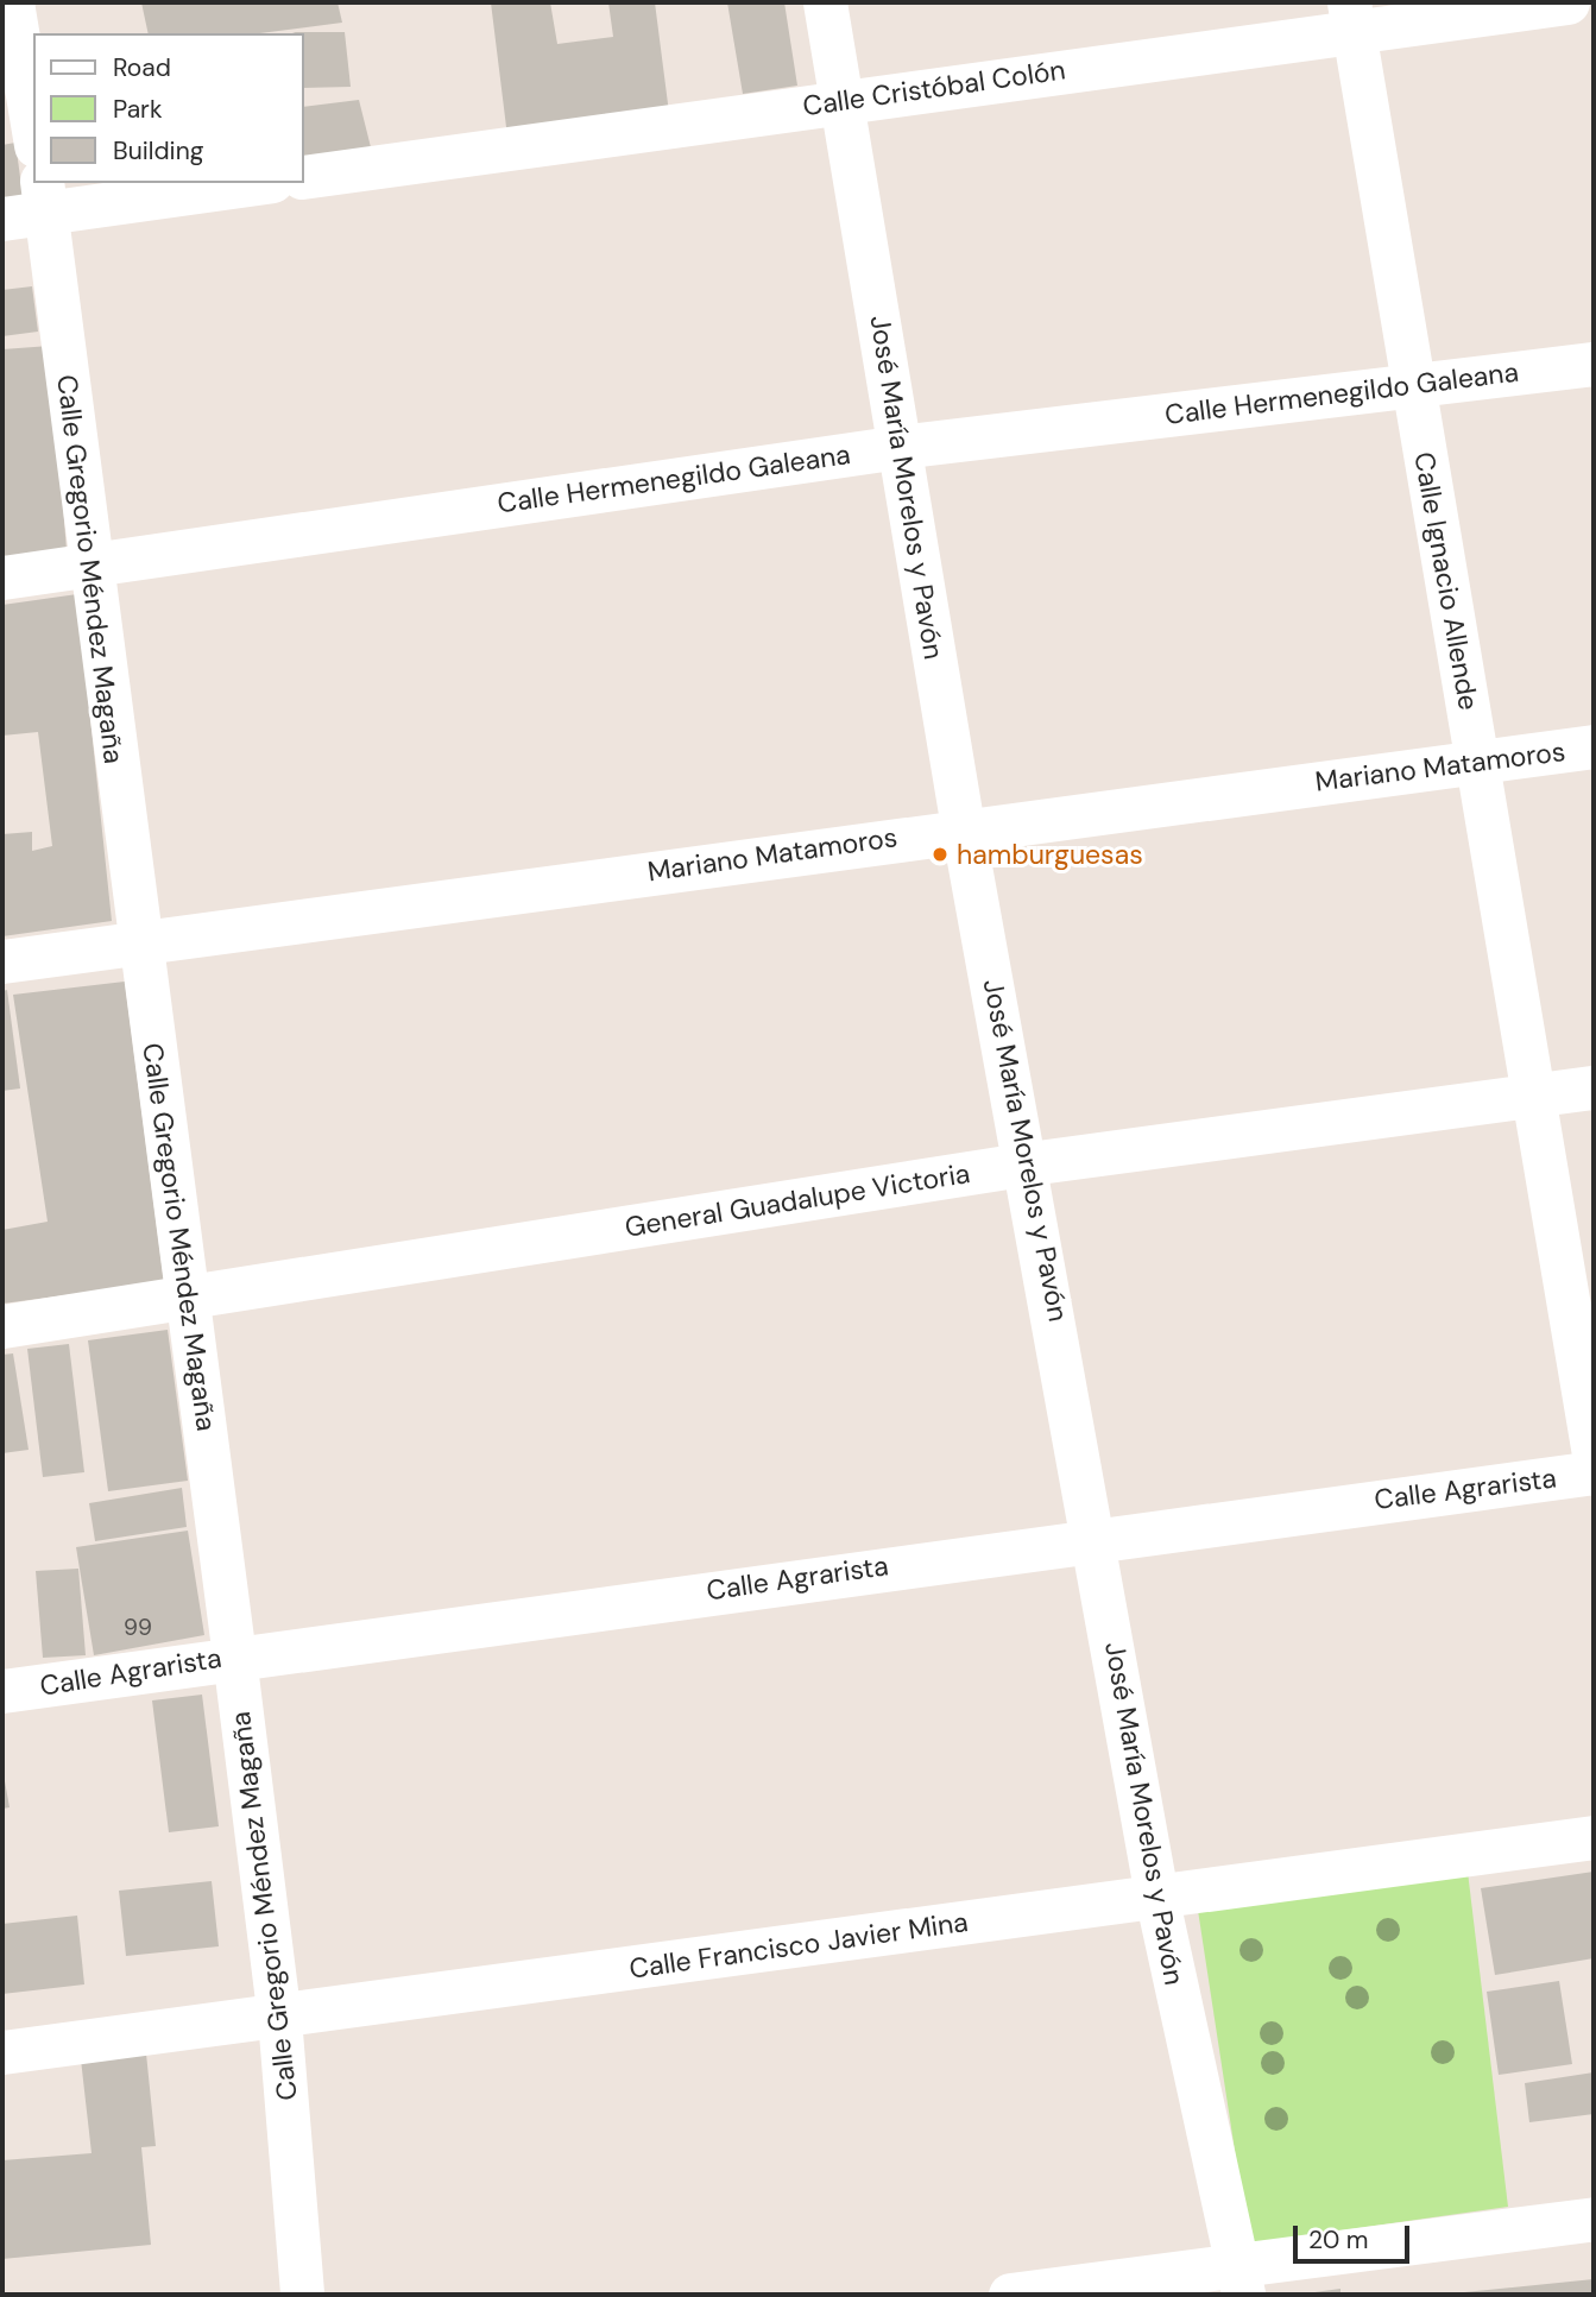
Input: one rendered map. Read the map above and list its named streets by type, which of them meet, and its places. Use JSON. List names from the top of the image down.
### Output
{
  "streets": {
    "street": [
      "Calle Cristóbal Colón",
      "Calle Hermenegildo Galeana",
      "José María Morelos y Pavón",
      "Calle Gregorio Méndez Magaña",
      "Calle Ignacio Allende",
      "Mariano Matamoros",
      "General Guadalupe Victoria",
      "Calle Agrarista",
      "Calle Francisco Javier Mina"
    ]
  },
  "crossings": [
    ["Calle Cristóbal Colón", "José María Morelos y Pavón"],
    ["Calle Cristóbal Colón", "Calle Ignacio Allende"],
    ["Calle Hermenegildo Galeana", "José María Morelos y Pavón"],
    ["Calle Hermenegildo Galeana", "Calle Gregorio Méndez Magaña"],
    ["Calle Hermenegildo Galeana", "Calle Ignacio Allende"],
    ["José María Morelos y Pavón", "Mariano Matamoros"],
    ["José María Morelos y Pavón", "General Guadalupe Victoria"],
    ["José María Morelos y Pavón", "Calle Agrarista"],
    ["José María Morelos y Pavón", "Calle Francisco Javier Mina"],
    ["Calle Gregorio Méndez Magaña", "Mariano Matamoros"],
    ["Calle Gregorio Méndez Magaña", "General Guadalupe Victoria"],
    ["Calle Gregorio Méndez Magaña", "Calle Agrarista"],
    ["Calle Gregorio Méndez Magaña", "Calle Francisco Javier Mina"],
    ["Calle Ignacio Allende", "Mariano Matamoros"],
    ["Calle Ignacio Allende", "General Guadalupe Victoria"]
  ],
  "places": ["hamburguesas"],
  "house_numbers": ["99"],
  "legend": ["Road", "Park", "Building"],
  "scale_bar": "20 m"
}
